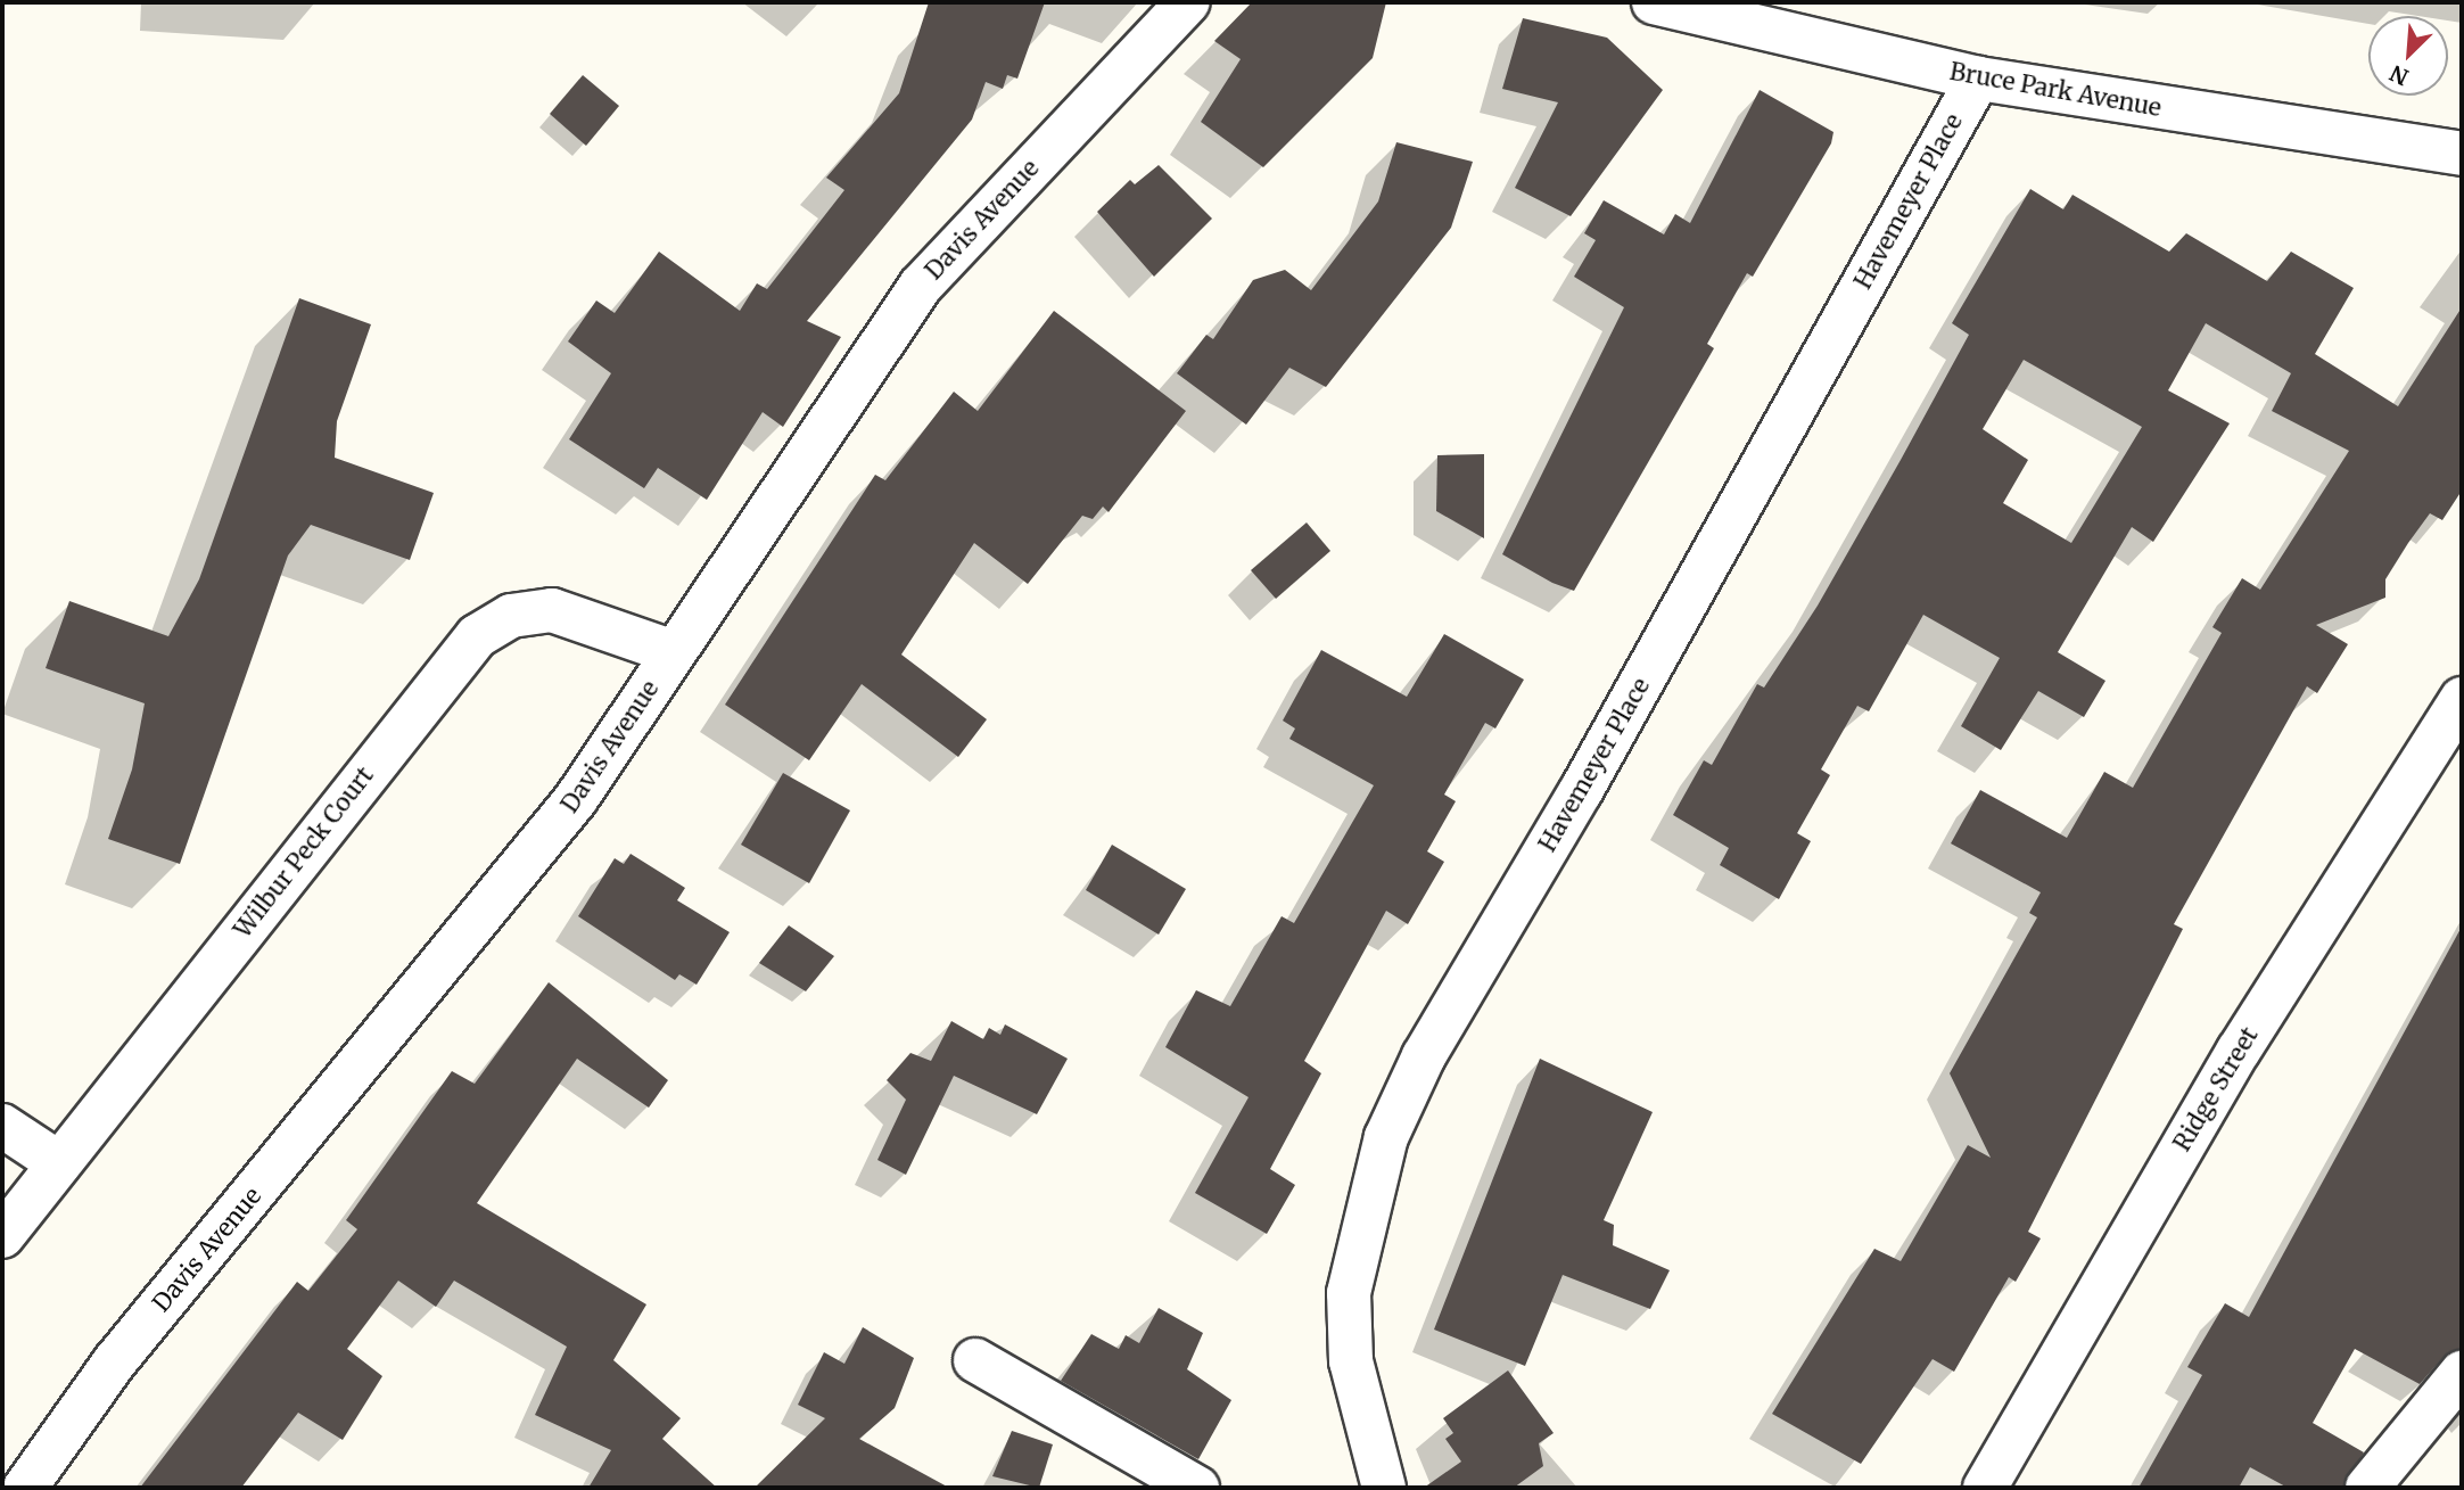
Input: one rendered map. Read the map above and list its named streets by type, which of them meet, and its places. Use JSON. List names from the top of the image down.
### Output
{
  "streets": {
    "street": [
      "Bruce Park Avenue",
      "Havemeyer Place",
      "Davis Avenue",
      "Wilbur Peck Court",
      "Ridge Street"
    ]
  },
  "crossings": [
    ["Bruce Park Avenue", "Havemeyer Place"],
    ["Davis Avenue", "Wilbur Peck Court"]
  ],
  "north": "bottom left"
}
